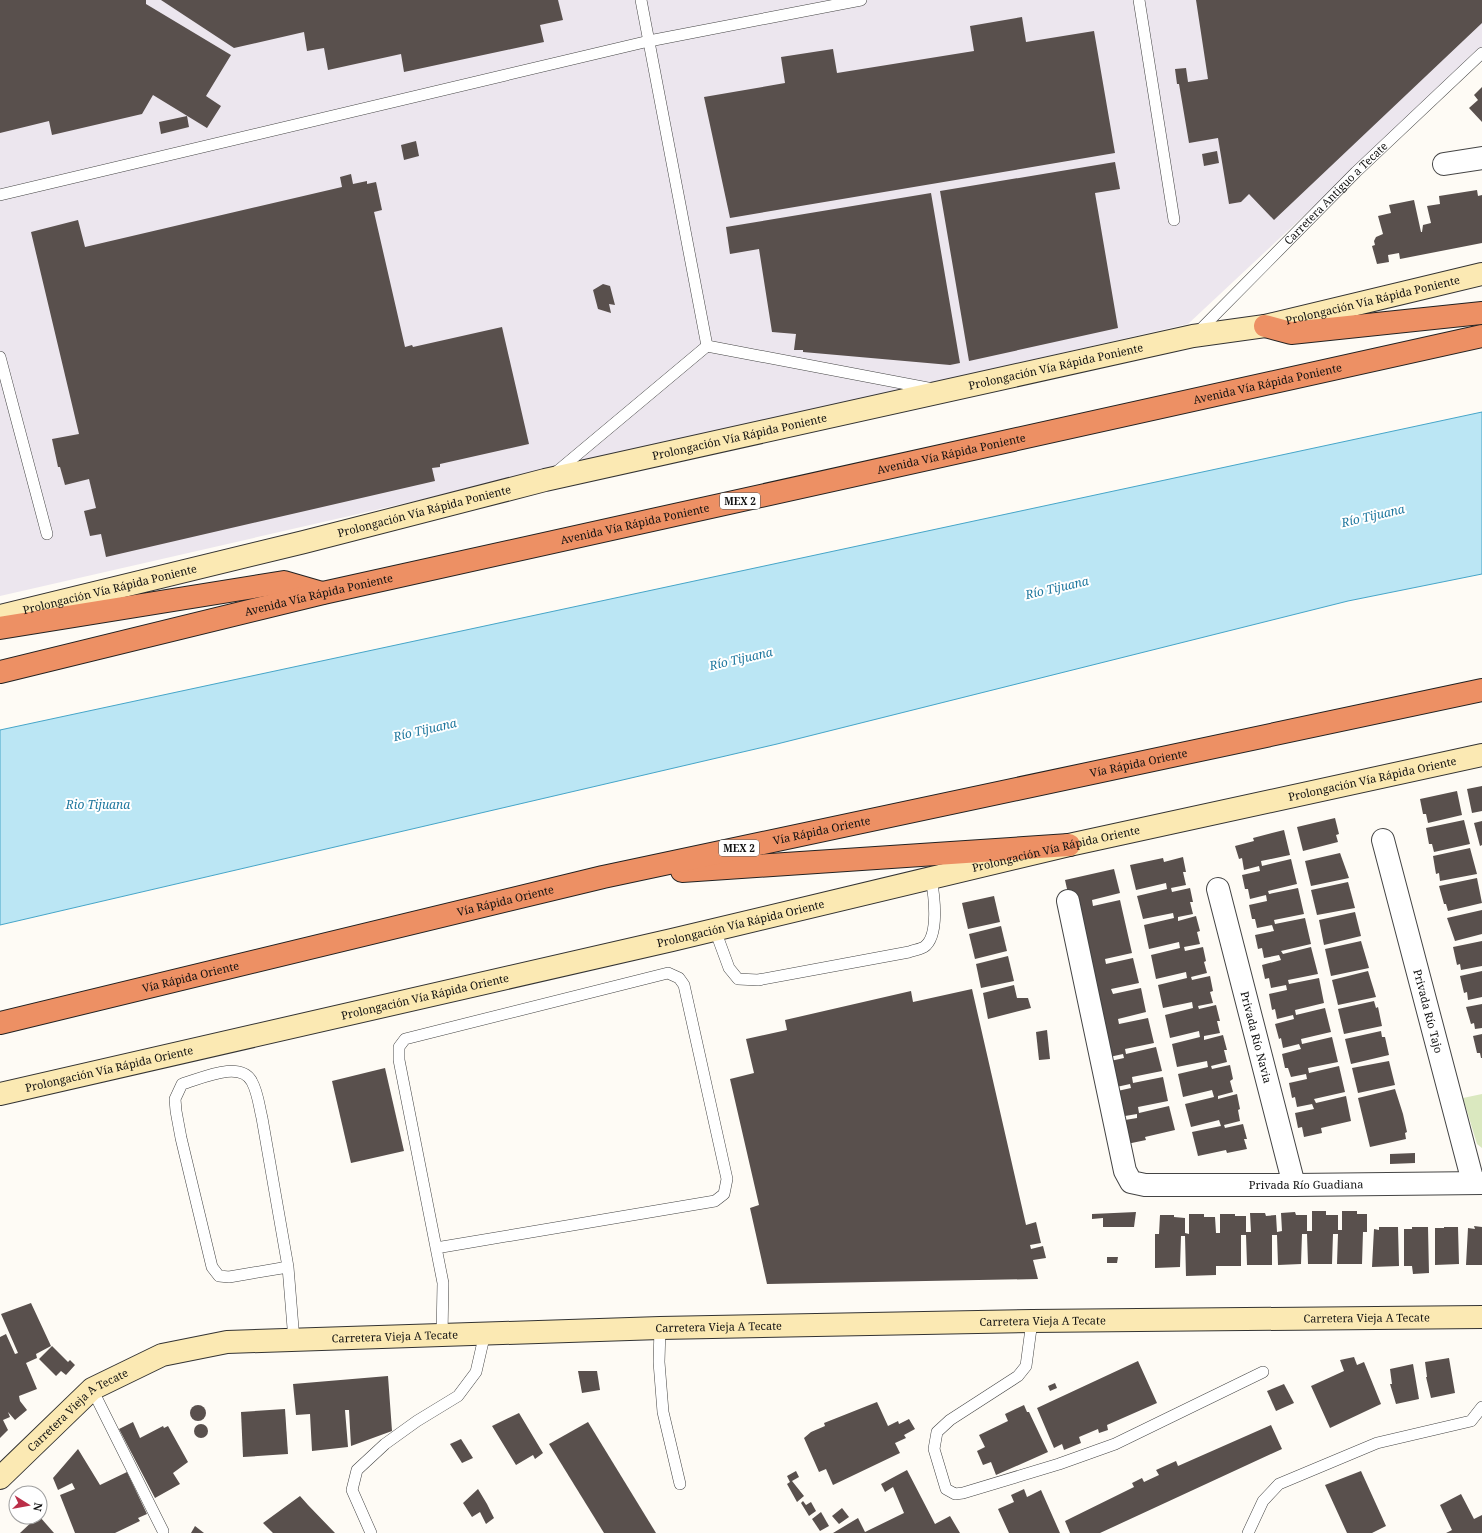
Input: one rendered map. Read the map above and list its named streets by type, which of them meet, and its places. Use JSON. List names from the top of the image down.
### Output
{
  "streets": {
    "highway": ["Avenida Vía Rápida Poniente", "MEX 2", "Vía Rápida Oriente"],
    "main road": ["Prolongación Vía Rápida Poniente", "Prolongación Vía Rápida Oriente", "Carretera Vieja A Tecate"],
    "street": ["Privada Río Tajo", "Privada Río Navia", "Privada Río Guadiana"],
    "lane": ["Carretera Antiguo a Tecate"]
  },
  "crossings": [
    ["Carretera Antiguo a Tecate", "Prolongación Vía Rápida Poniente"],
    ["Privada Río Tajo", "Privada Río Guadiana"],
    ["Privada Río Navia", "Privada Río Guadiana"]
  ],
  "water": ["Río Tijuana", "Rio Tijuana"],
  "north": "right"
}
